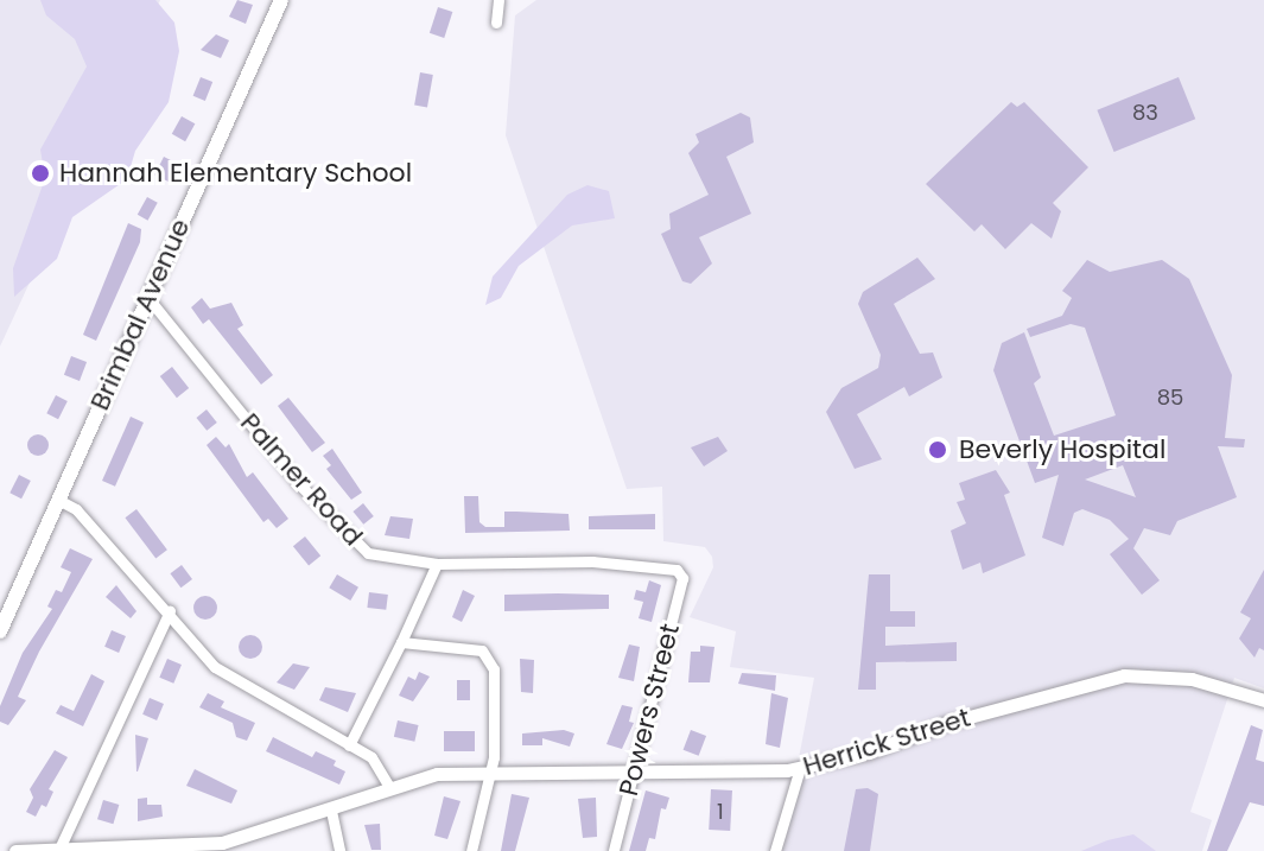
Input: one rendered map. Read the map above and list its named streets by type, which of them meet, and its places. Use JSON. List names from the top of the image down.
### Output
{
  "streets": {
    "main road": ["Brimbal Avenue"],
    "street": ["Palmer Road", "Powers Street", "Herrick Street"]
  },
  "crossings": [
    ["Brimbal Avenue", "Palmer Road"],
    ["Palmer Road", "Powers Street"],
    ["Powers Street", "Herrick Street"]
  ],
  "places": ["Hannah Elementary School", "Beverly Hospital"],
  "house_numbers": ["83", "85", "1"]
}
